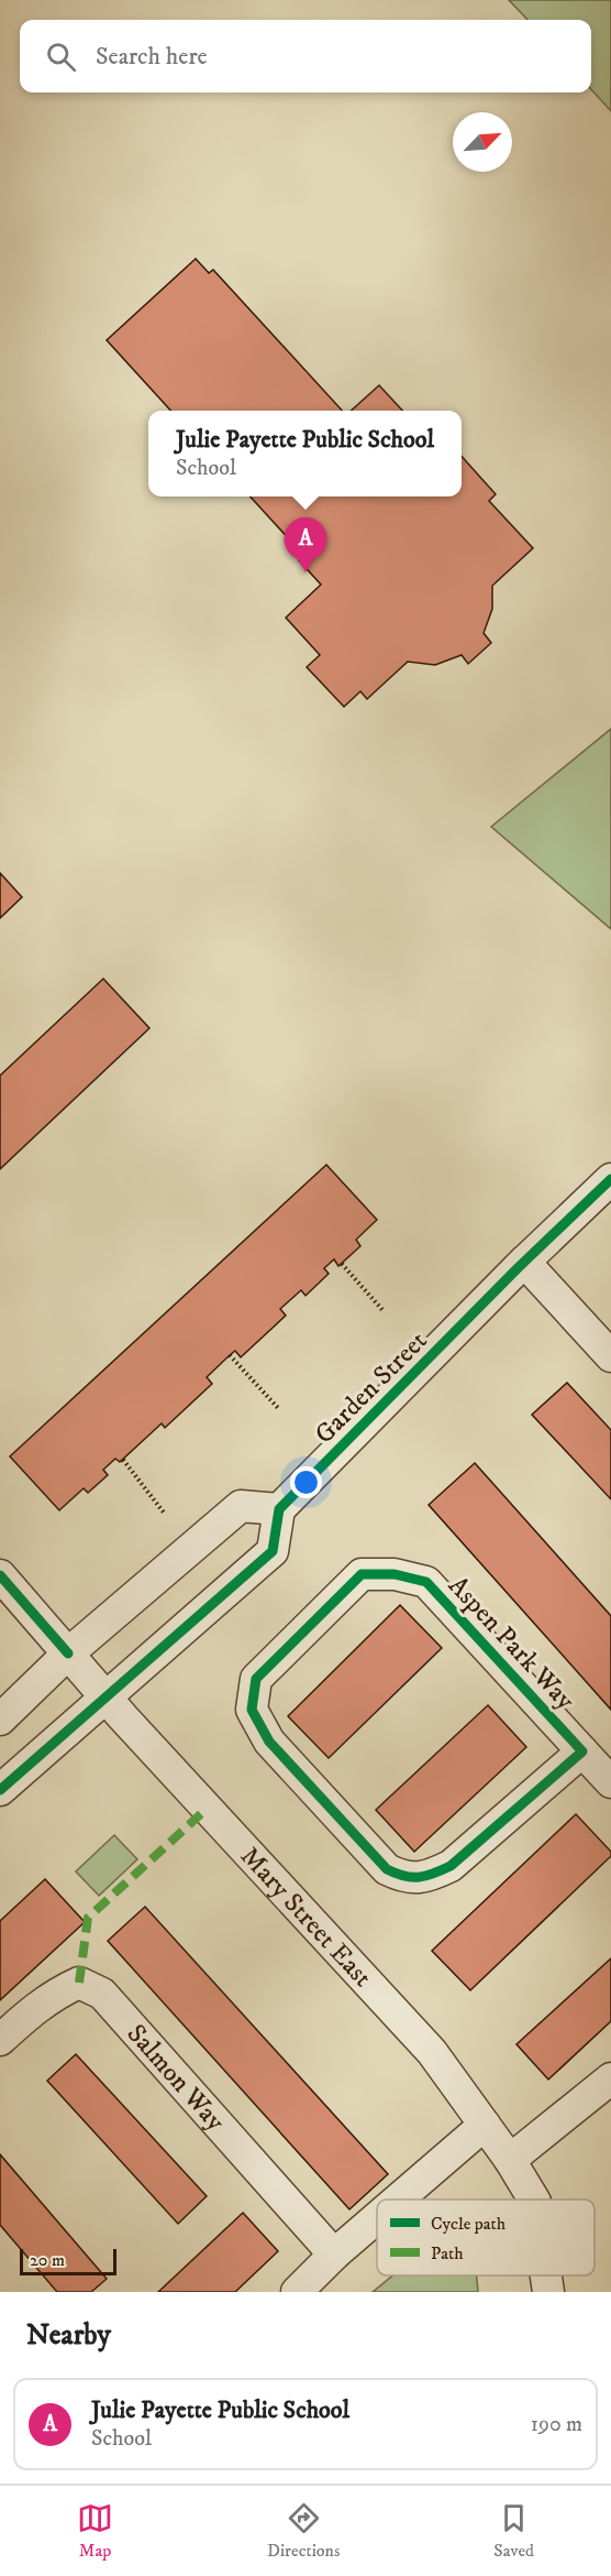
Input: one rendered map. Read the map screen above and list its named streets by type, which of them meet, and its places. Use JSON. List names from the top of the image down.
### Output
{
  "streets": {
    "street": [
      "Garden Street",
      "Aspen Park Way",
      "Mary Street East",
      "Salmon Way"
    ]
  },
  "legend": ["Cycle path", "Path"],
  "scale_bar": "20 m",
  "north": "top right",
  "page": {
    "search": "Search here",
    "popup": ["Julie Payette Public School", "School"],
    "pins": "A",
    "scale": "20 m",
    "heading": "Nearby",
    "list": [
      {
        "mark": "A",
        "name": "Julie Payette Public School",
        "note": "School",
        "value": "190 m"
      }
    ],
    "nav": ["Map", "Directions", "Saved"]
  }
}
